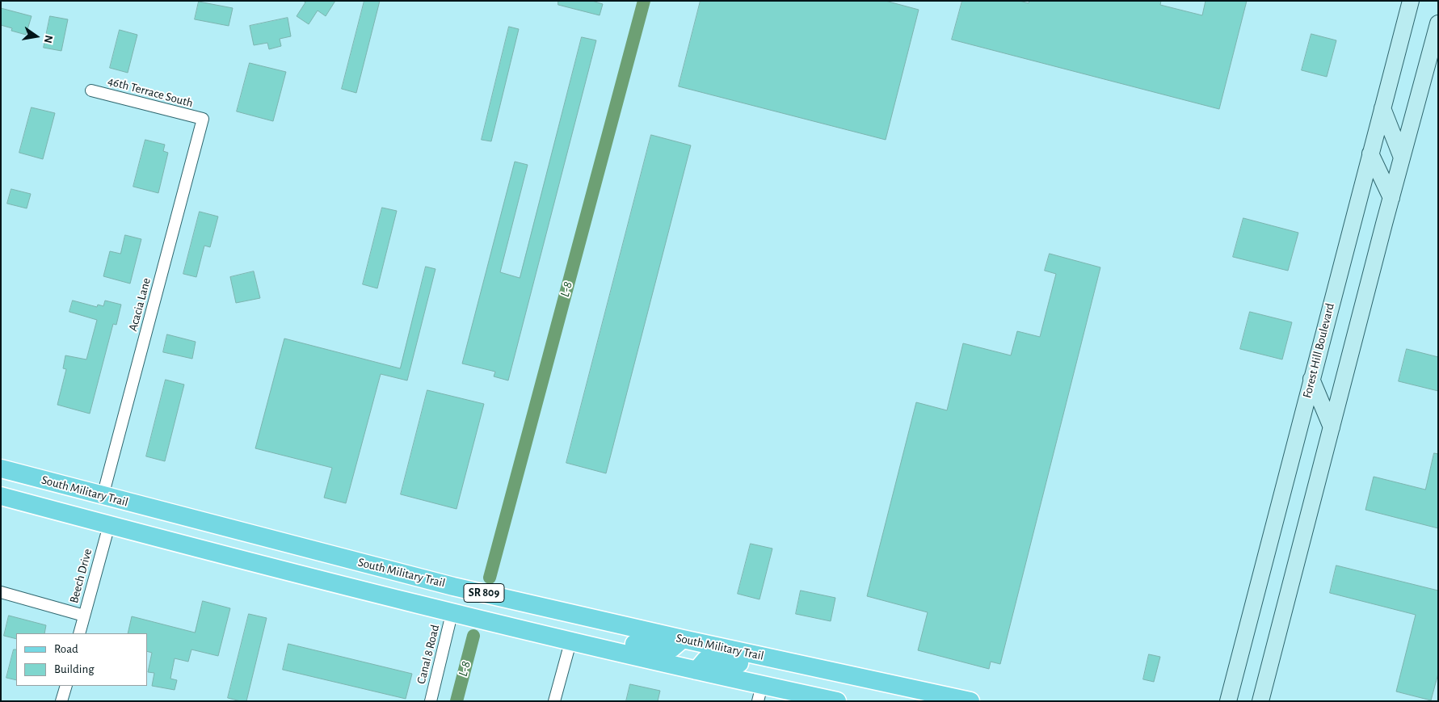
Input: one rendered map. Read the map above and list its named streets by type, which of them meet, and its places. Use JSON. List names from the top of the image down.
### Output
{
  "streets": {
    "main road": ["Forest Hill Boulevard", "South Military Trail", "SR 809"],
    "street": [
      "46th Terrace South",
      "Acacia Lane",
      "Beech Drive",
      "Canal 8 Road"
    ]
  },
  "crossings": [
    ["46th Terrace South", "Acacia Lane"],
    ["Acacia Lane", "South Military Trail"],
    ["Beech Drive", "SR 809"],
    ["SR 809", "Canal 8 Road"]
  ],
  "water": ["L-8"],
  "legend": ["Road", "Building"],
  "north": "right"
}
